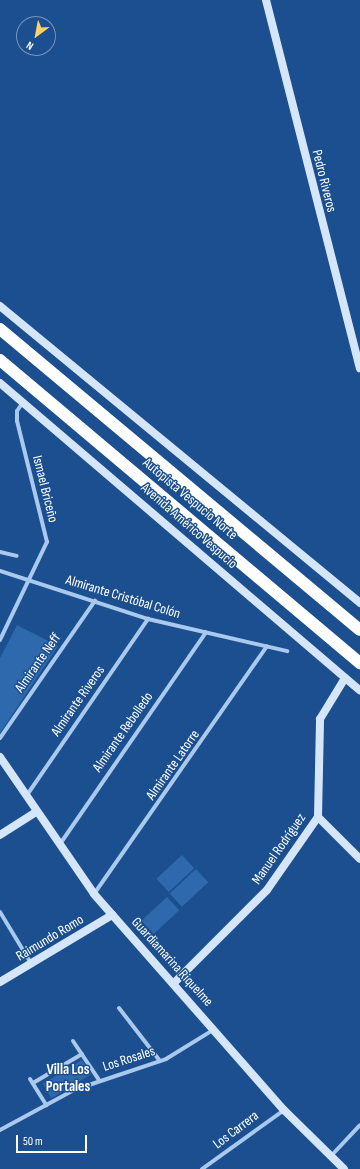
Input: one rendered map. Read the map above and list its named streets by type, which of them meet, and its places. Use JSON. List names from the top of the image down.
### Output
{
  "streets": {
    "highway": ["Autopista Vespucio Norte"],
    "street": [
      "Pedro Riveros",
      "Ismael Briceño",
      "Avenida Américo Vespucio",
      "Almirante Cristóbal Colón",
      "Almirante Neff",
      "Almirante Riveros",
      "Almirante Rebolledo",
      "Almirante Latorre",
      "Manuel Rodríguez",
      "Raimundo Romo",
      "Guardiamarina Riquelme",
      "Los Rosales",
      "Los Carrera"
    ]
  },
  "crossings": [
    ["Ismael Briceño", "Avenida Américo Vespucio"],
    ["Ismael Briceño", "Almirante Cristóbal Colón"],
    ["Avenida Américo Vespucio", "Manuel Rodríguez"],
    ["Almirante Cristóbal Colón", "Almirante Neff"],
    ["Almirante Cristóbal Colón", "Almirante Riveros"],
    ["Almirante Cristóbal Colón", "Almirante Rebolledo"],
    ["Almirante Cristóbal Colón", "Almirante Latorre"],
    ["Almirante Riveros", "Guardiamarina Riquelme"],
    ["Almirante Rebolledo", "Guardiamarina Riquelme"],
    ["Almirante Latorre", "Guardiamarina Riquelme"],
    ["Manuel Rodríguez", "Guardiamarina Riquelme"],
    ["Raimundo Romo", "Guardiamarina Riquelme"],
    ["Guardiamarina Riquelme", "Los Rosales"],
    ["Guardiamarina Riquelme", "Los Carrera"]
  ],
  "districts": ["Villa Los Portales"],
  "scale_bar": "50 m",
  "north": "bottom left"
}
